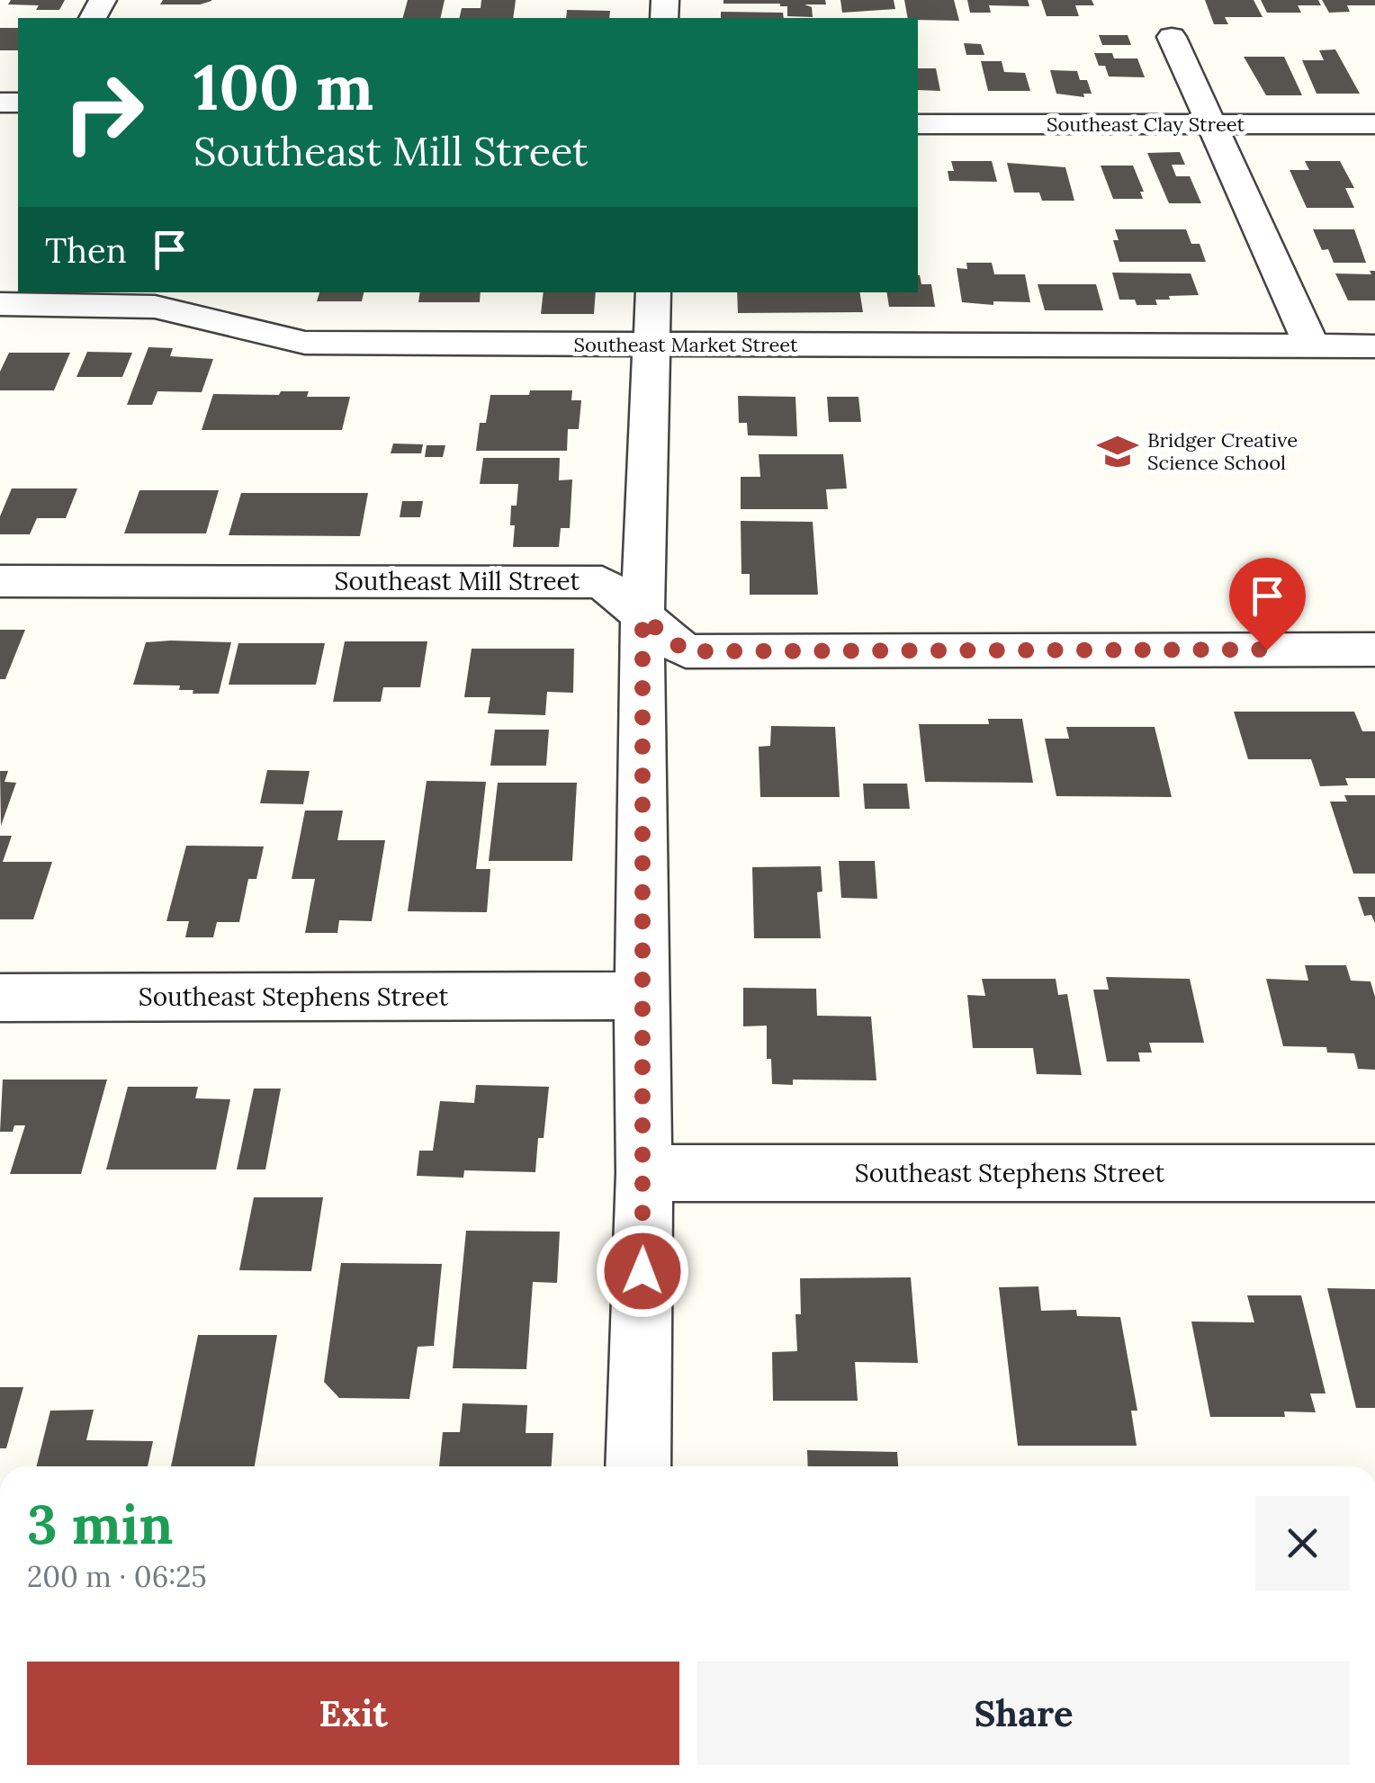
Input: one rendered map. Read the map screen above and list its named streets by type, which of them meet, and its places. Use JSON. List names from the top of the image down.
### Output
{
  "streets": {
    "street": [
      "Southeast Clay Street",
      "Southeast Market Street",
      "Southeast Mill Street",
      "Southeast Stephens Street"
    ]
  },
  "places": {
    "school or university": ["Bridger Creative Science School"]
  },
  "page": {
    "turn": ["100 m", "Southeast Mill Street"],
    "then": "Then",
    "heading": ["3 min", "200 m · 06:25"],
    "buttons": ["Exit", "Share"]
  }
}
